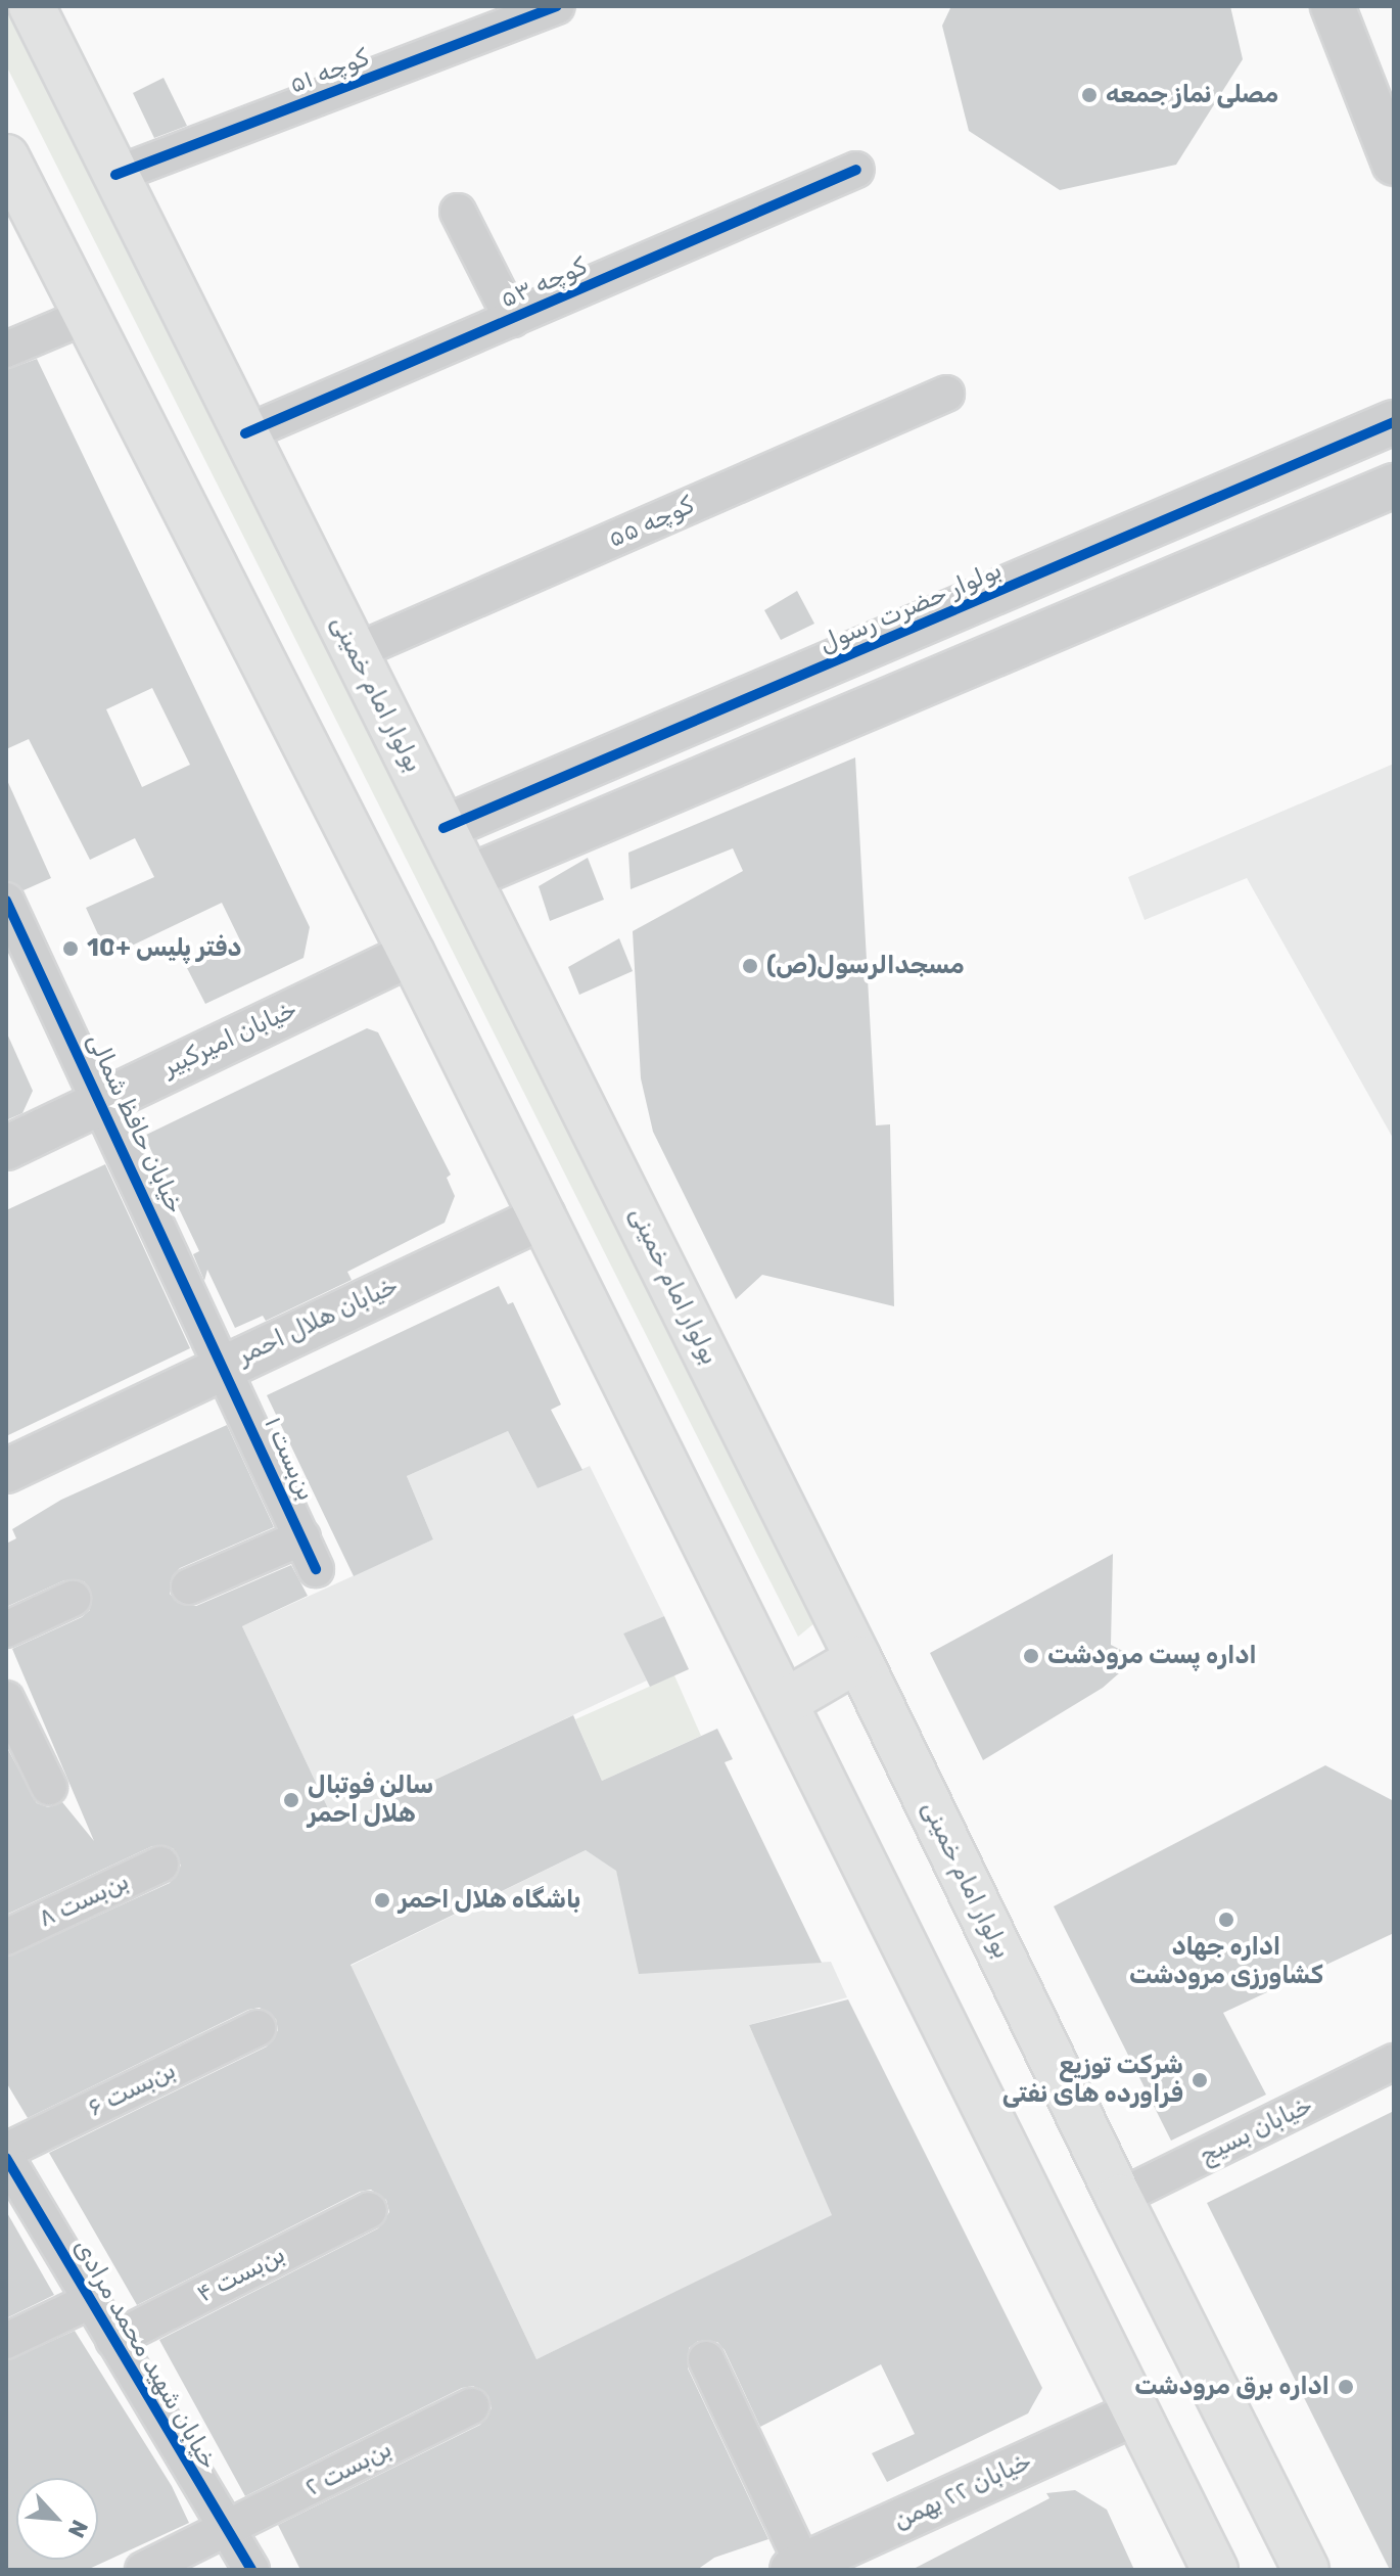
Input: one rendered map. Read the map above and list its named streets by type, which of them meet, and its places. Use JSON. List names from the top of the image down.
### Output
{
  "streets": {
    "main road": ["بولوار امام خمینی"],
    "street": [
      "کوچه ۵۱",
      "کوچه ۵۳",
      "کوچه ۵۵",
      "بولوار حضرت رسول",
      "خیابان امیرکبیر",
      "خیابان حافظ شمالی",
      "خیابان هلال احمر",
      "بن‌بست ۱",
      "بن‌بست ۸",
      "بن‌بست ۶",
      "خیابان بسیج",
      "بن‌بست ۴",
      "خیابان شهید محمد مرادی",
      "بن‌بست ۲",
      "خیابان ۲۲ بهمن"
    ]
  },
  "crossings": [
    ["کوچه ۵۱", "بولوار امام خمینی"],
    ["کوچه ۵۳", "بولوار امام خمینی"],
    ["کوچه ۵۵", "بولوار امام خمینی"],
    ["بولوار حضرت رسول", "بولوار امام خمینی"],
    ["بولوار امام خمینی", "خیابان بسیج"],
    ["خیابان امیرکبیر", "خیابان حافظ شمالی"],
    ["خیابان حافظ شمالی", "خیابان هلال احمر"],
    ["خیابان حافظ شمالی", "بن‌بست ۱"],
    ["خیابان هلال احمر", "بن‌بست ۱"],
    ["بن‌بست ۴", "خیابان شهید محمد مرادی"],
    ["خیابان شهید محمد مرادی", "بن‌بست ۲"]
  ],
  "places": [
    "مصلی نماز جمعه",
    "دفتر پلیس +10",
    "مسجدالرسول(ص)",
    "اداره پست مرودشت",
    "سالن فوتبال هلال احمر",
    "باشگاه هلال احمر",
    "اداره جهاد کشاورزی مرودشت",
    "شرکت توزیع فراورده های نفتی",
    "اداره برق مرودشت"
  ],
  "north": "bottom right"
}
